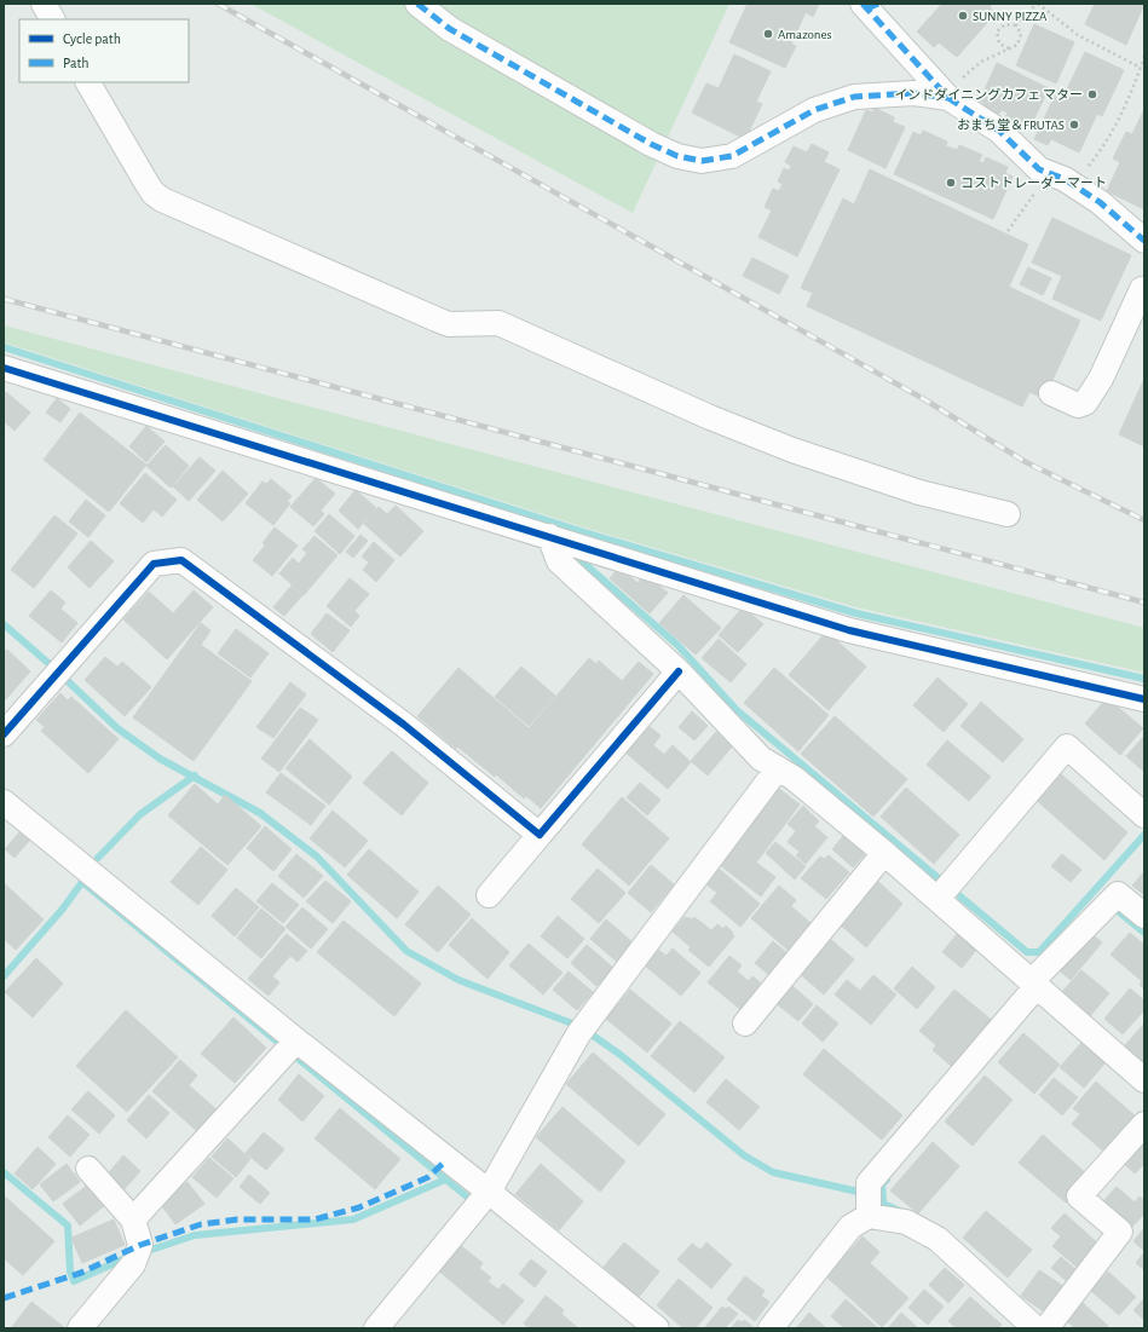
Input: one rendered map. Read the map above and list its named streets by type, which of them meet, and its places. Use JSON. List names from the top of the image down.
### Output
{
  "places": [
    "SUNNY PIZZA",
    "Amazones",
    "インドダイニングカフェ マター",
    "おまち堂＆FRUTAS",
    "コストトレーダーマート"
  ],
  "legend": ["Cycle path", "Path"]
}
